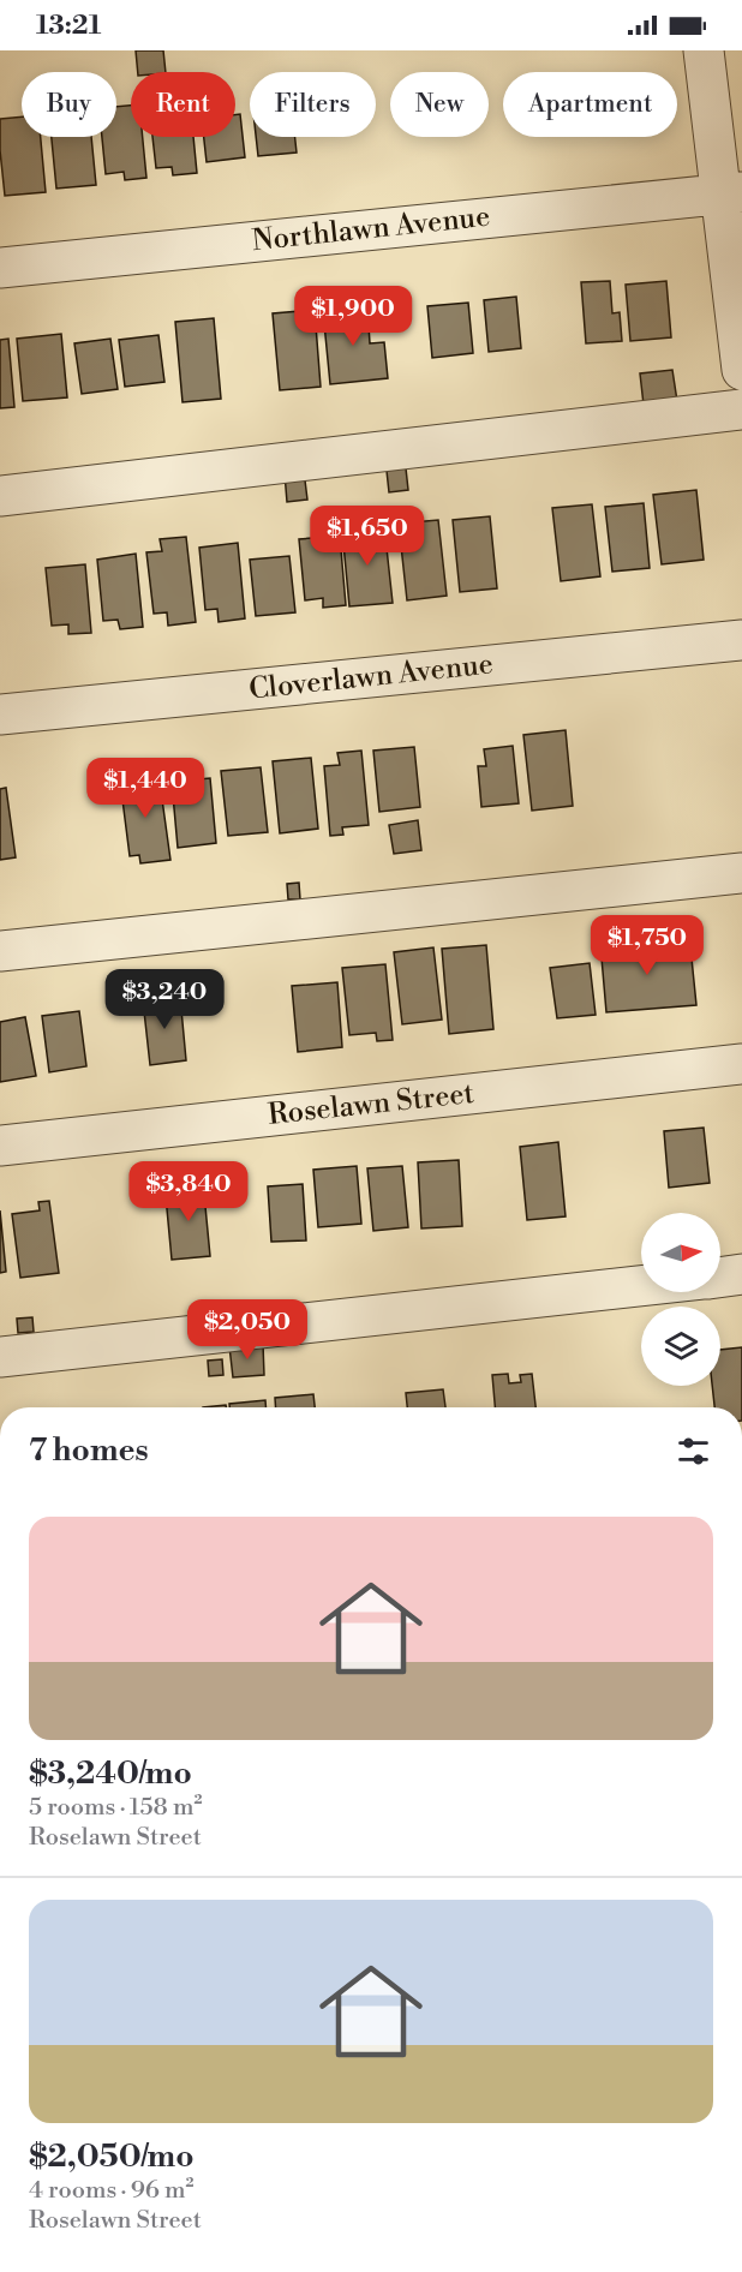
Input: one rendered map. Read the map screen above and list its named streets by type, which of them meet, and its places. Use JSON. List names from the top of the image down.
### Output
{
  "streets": {
    "street": ["Northlawn Avenue", "Cloverlawn Avenue", "Roselawn Street"]
  },
  "north": "right",
  "page": {
    "status": "13:21",
    "chip": [
      "Buy",
      "Rent",
      "Filters",
      "New",
      "Apartment"
    ],
    "price": [
      "$1,900",
      "$1,650",
      "$1,440",
      "$1,750",
      "$3,240",
      "$3,840",
      "$2,050"
    ],
    "heading": "7 homes",
    "list": [
      {
        "name": "$3,240/mo",
        "note": "5 rooms · 158 m² · Roselawn Street"
      },
      {
        "name": "$2,050/mo",
        "note": "4 rooms · 96 m² · Roselawn Street"
      }
    ]
  }
}
